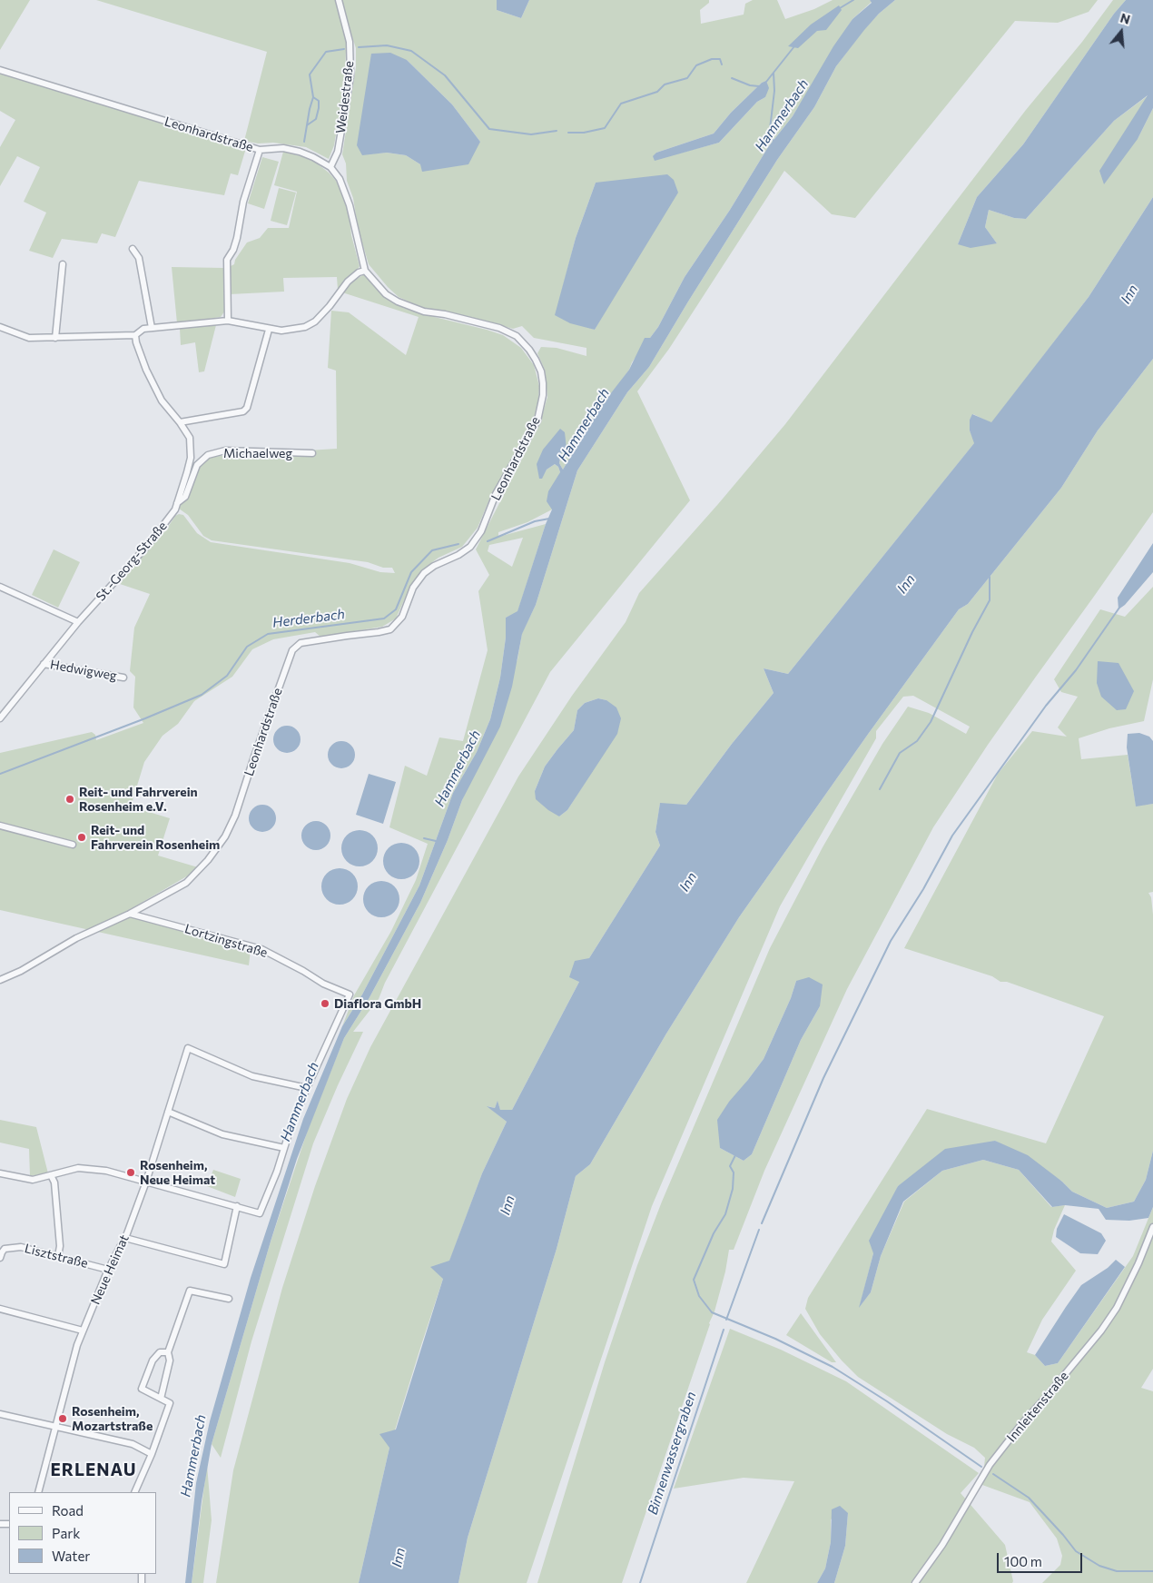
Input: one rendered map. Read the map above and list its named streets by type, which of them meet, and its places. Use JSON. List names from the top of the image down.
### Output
{
  "streets": {
    "street": [
      "Weidestraße",
      "Leonhardstraße",
      "Michaelweg",
      "St.-Georg-Straße",
      "Hedwigweg",
      "Lortzingstraße",
      "Lisztstraße",
      "Neue Heimat",
      "Innleitenstraße"
    ]
  },
  "crossings": [
    ["Weidestraße", "Leonhardstraße"],
    ["Leonhardstraße", "Lortzingstraße"],
    ["Michaelweg", "St.-Georg-Straße"],
    ["St.-Georg-Straße", "Hedwigweg"],
    ["Lortzingstraße", "Neue Heimat"],
    ["Lisztstraße", "Neue Heimat"]
  ],
  "districts": ["ERLENAU"],
  "water": [
    "Hammerbach",
    "Inn",
    "Herderbach",
    "Binnenwassergraben"
  ],
  "places": [
    "Reit- und Fahrverein Rosenheim e.V.",
    "Reit- und Fahrverein Rosenheim",
    "Diaflora GmbH",
    "Rosenheim, Neue Heimat",
    "Rosenheim, Mozartstraße"
  ],
  "legend": ["Road", "Park", "Water"],
  "scale_bar": "100 m",
  "north": "top"
}
